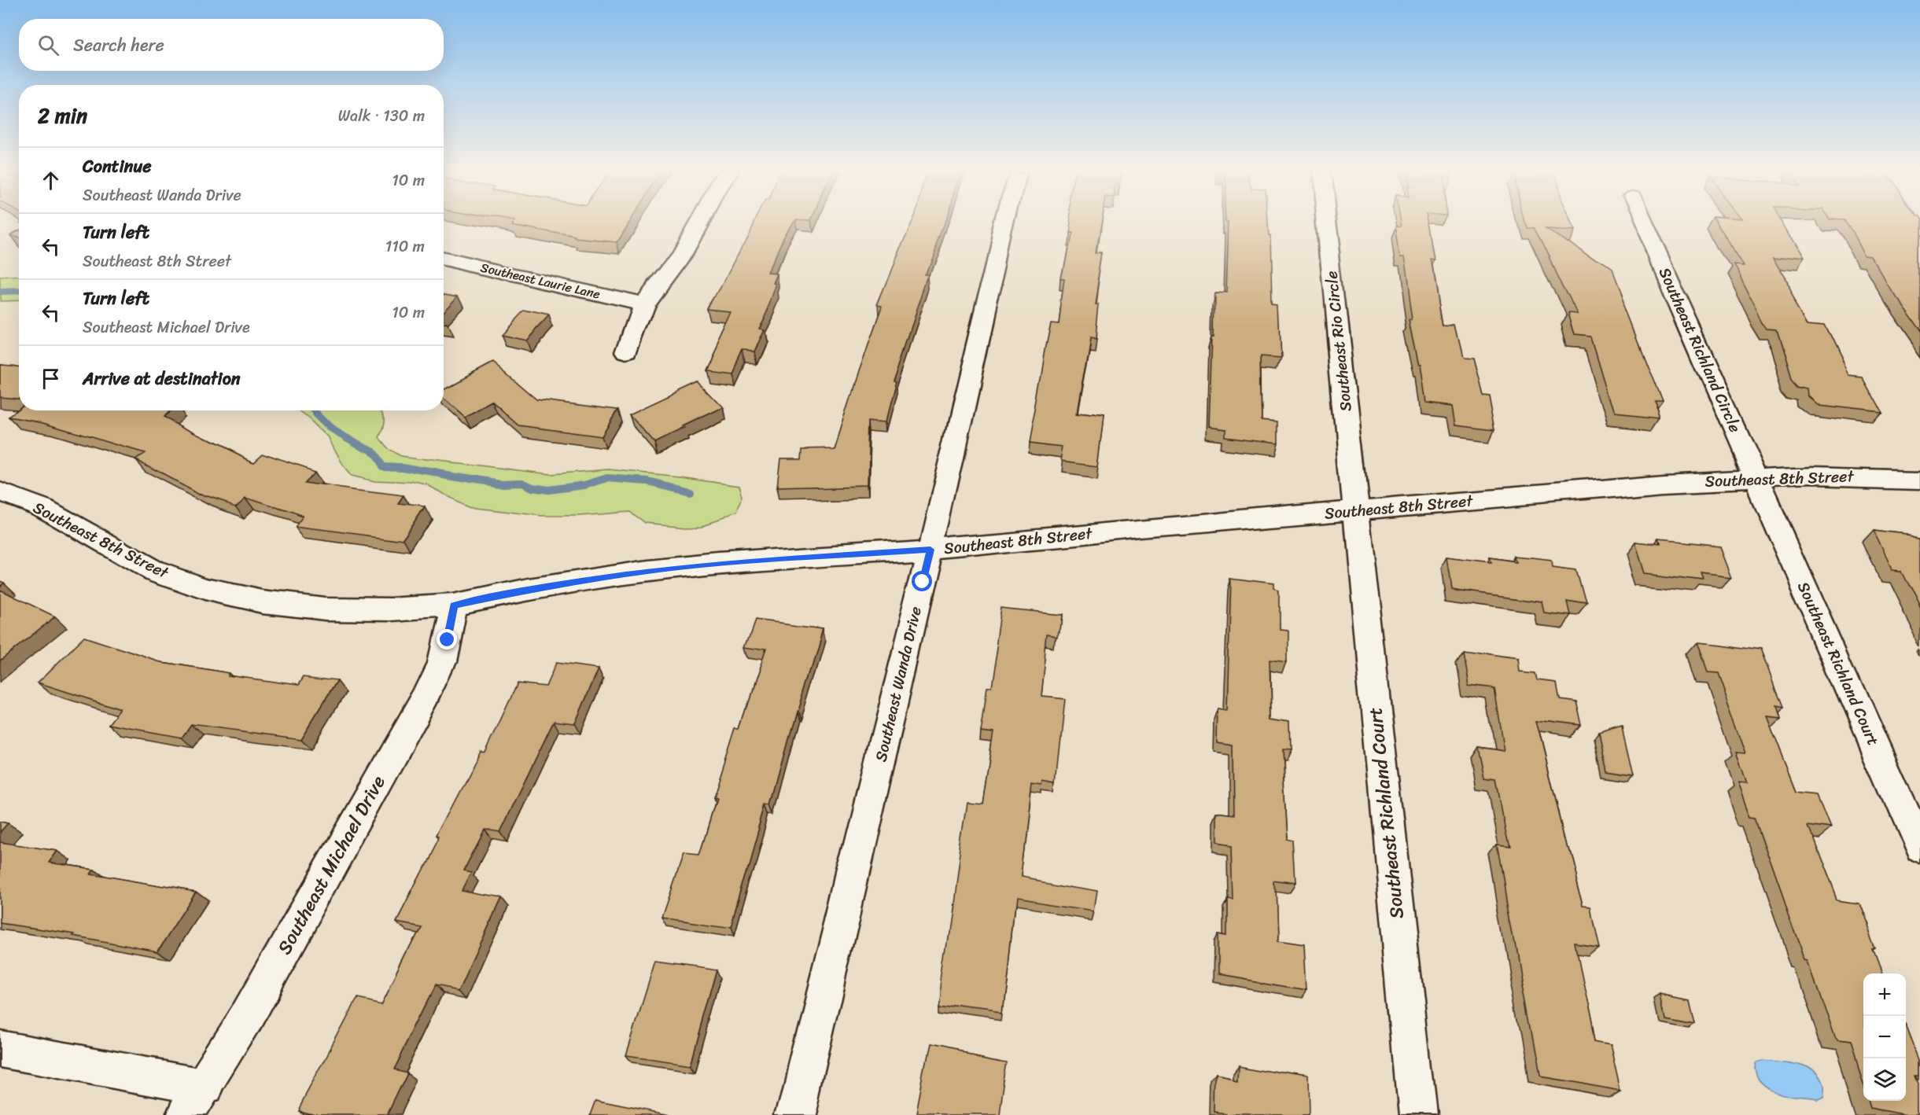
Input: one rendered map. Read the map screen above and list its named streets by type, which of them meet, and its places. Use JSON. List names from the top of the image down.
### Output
{
  "streets": {
    "street": [
      "Southeast Laurie Lane",
      "Southeast Rio Circle",
      "Southeast Richland Circle",
      "Southeast 8th Street",
      "Southeast Richland Court",
      "Southeast Wanda Drive",
      "Southeast Michael Drive"
    ]
  },
  "crossings": [
    ["Southeast Rio Circle", "Southeast 8th Street"],
    ["Southeast Rio Circle", "Southeast Richland Court"],
    ["Southeast Richland Circle", "Southeast 8th Street"],
    ["Southeast Richland Circle", "Southeast Richland Court"],
    ["Southeast 8th Street", "Southeast Richland Court"],
    ["Southeast 8th Street", "Southeast Wanda Drive"],
    ["Southeast 8th Street", "Southeast Michael Drive"]
  ],
  "page": {
    "search": "Search here",
    "heading": ["2 min", "Walk · 130 m"],
    "list": [
      ["Continue", "Southeast Wanda Drive", "10 m"],
      ["Turn left", "Southeast 8th Street", "110 m"],
      ["Turn left", "Southeast Michael Drive", "10 m"],
      "Arrive at destination"
    ],
    "map_buttons": ["+", "−"]
  }
}
